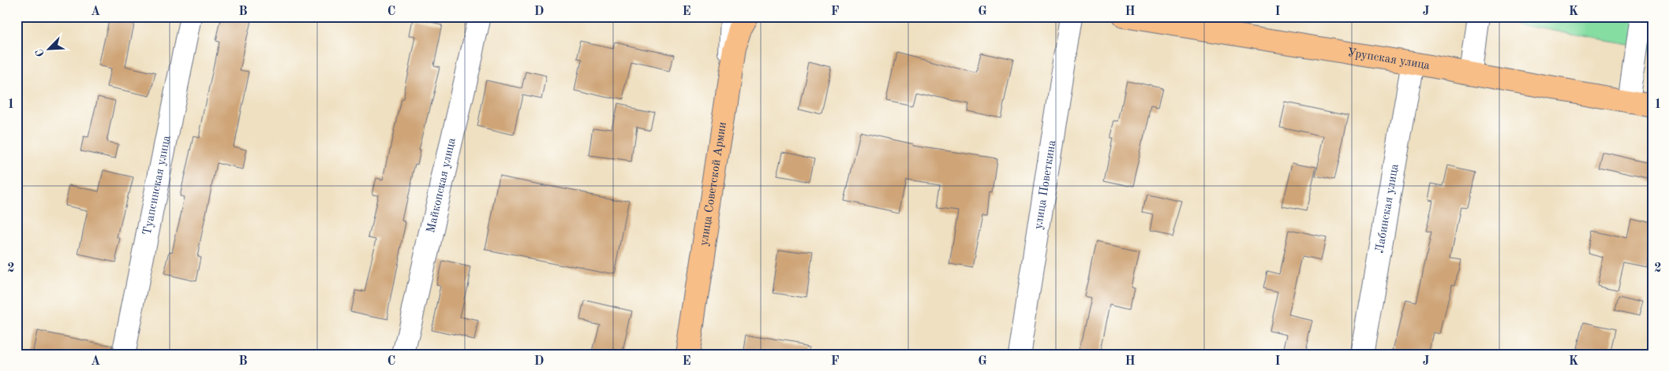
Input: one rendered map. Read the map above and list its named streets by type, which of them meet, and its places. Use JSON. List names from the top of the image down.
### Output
{
  "streets": {
    "main road": ["Урупская улица", "улица Советской Армии"],
    "street": [
      "Майкопская улица",
      "Туапсинская улица",
      "улица Поветкина",
      "Лабинская улица"
    ]
  },
  "crossings": [
    ["Урупская улица", "Лабинская улица"]
  ],
  "north": "bottom left",
  "grid": {
    "columns": [
      "A",
      "B",
      "C",
      "D",
      "E",
      "F",
      "G",
      "H",
      "I",
      "J",
      "K"
    ],
    "rows": ["1", "2"]
  }
}
